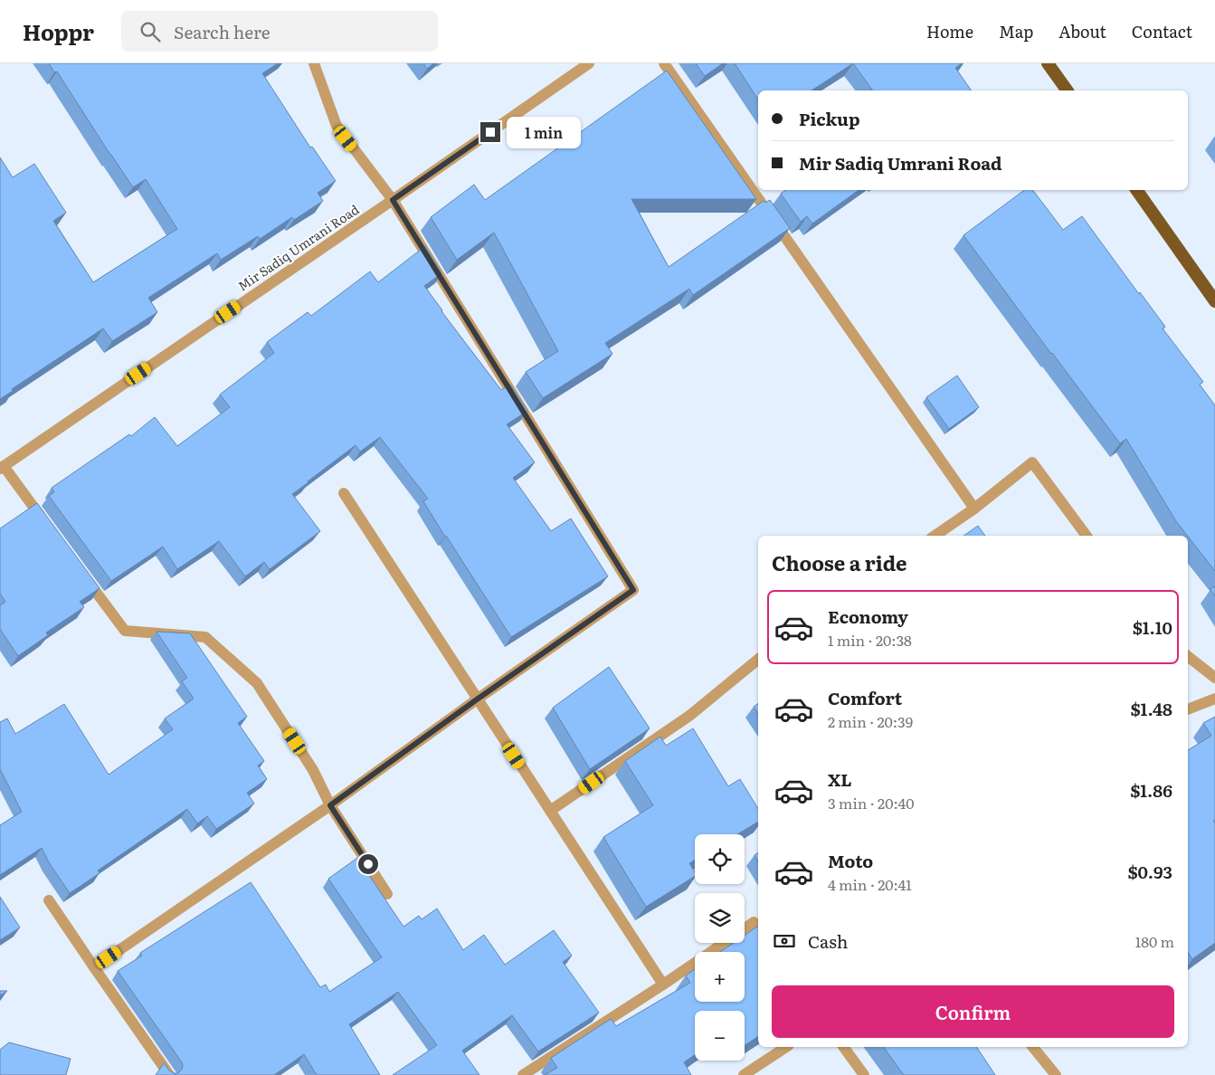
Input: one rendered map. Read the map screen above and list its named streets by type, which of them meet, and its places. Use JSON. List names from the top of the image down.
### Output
{
  "streets": {
    "street": ["Mir Sadiq Umrani Road"]
  },
  "page": {
    "header": "Hoppr",
    "search": "Search here",
    "nav": [
      "Home",
      "Map",
      "About",
      "Contact"
    ],
    "banner": ["Pickup", "Mir Sadiq Umrani Road"],
    "bubble": "1 min",
    "heading": "Choose a ride",
    "list": [
      {
        "name": "Economy",
        "note": "1 min · 20:38",
        "value": "$1.10"
      },
      {
        "name": "Comfort",
        "note": "2 min · 20:39",
        "value": "$1.48"
      },
      {
        "name": "XL",
        "note": "3 min · 20:40",
        "value": "$1.86"
      },
      {
        "name": "Moto",
        "note": "4 min · 20:41",
        "value": "$0.93"
      }
    ],
    "map_buttons": ["+", "−"],
    "pay": ["Cash", "180 m"],
    "buttons": "Confirm"
  }
}
